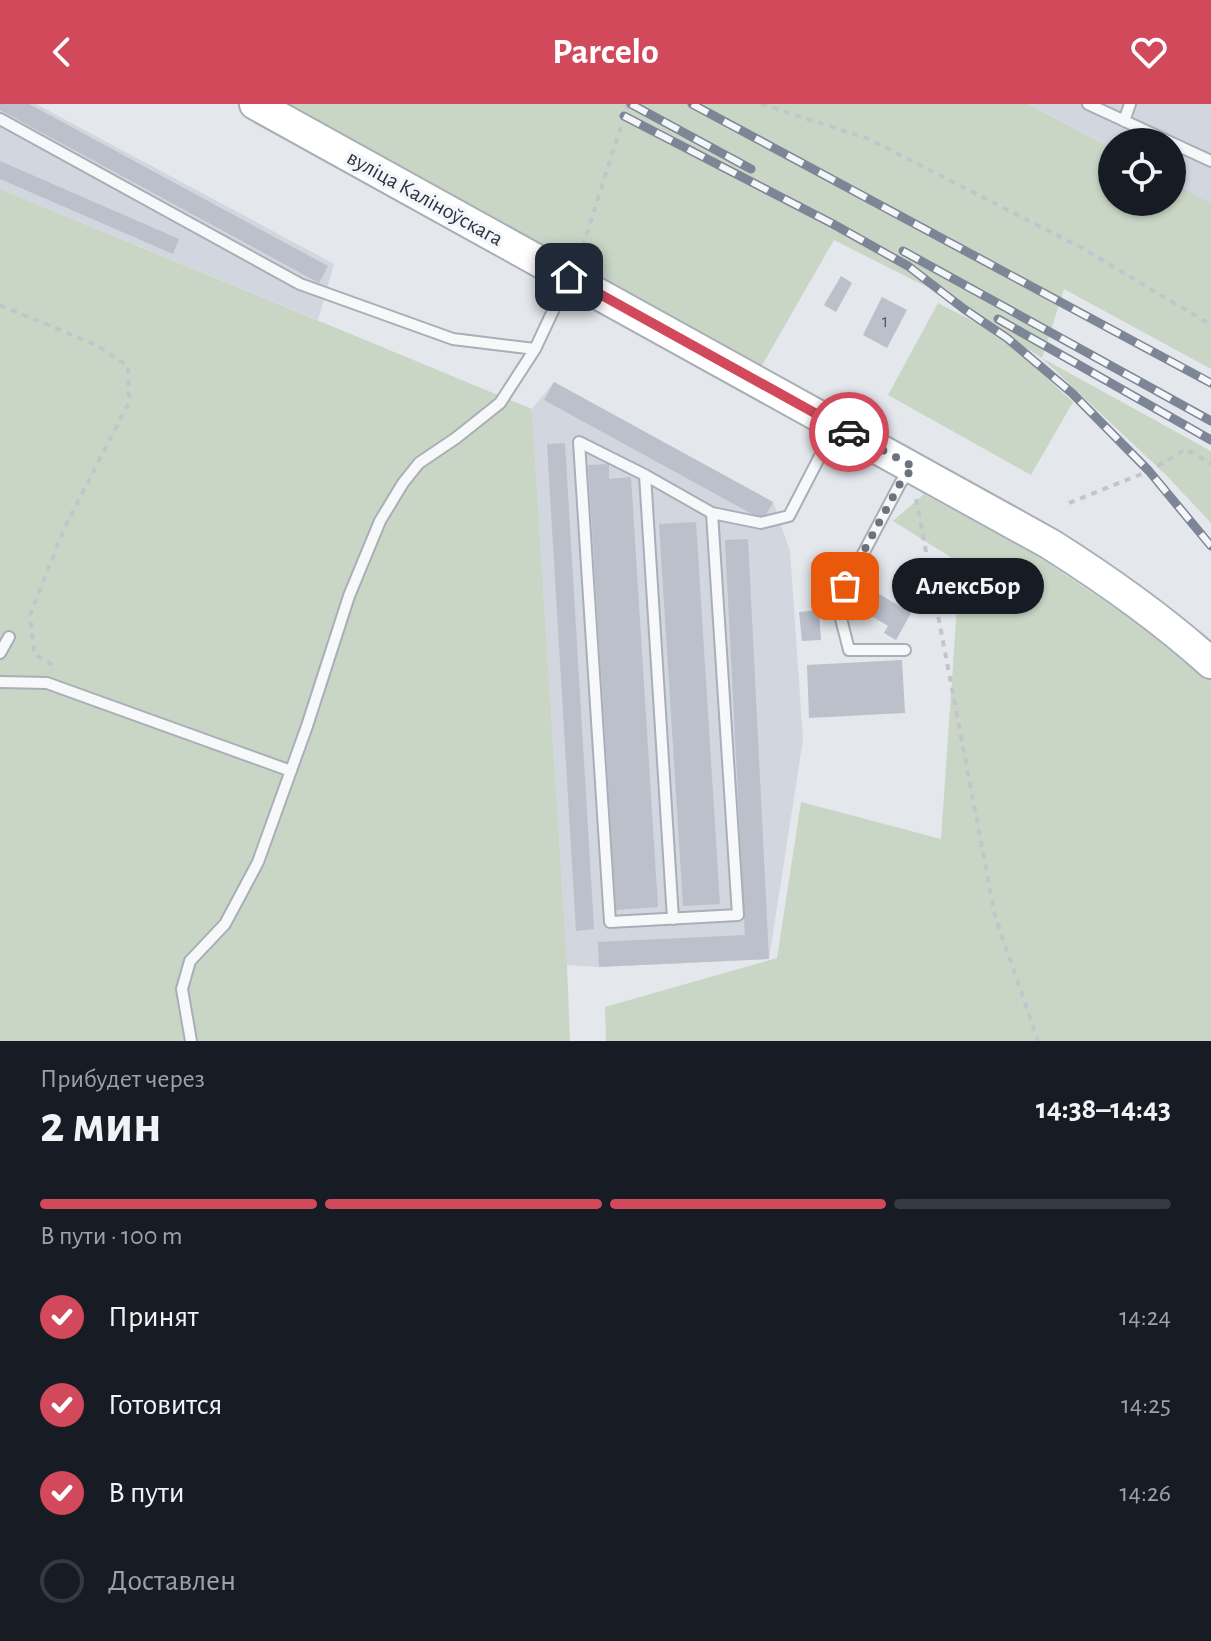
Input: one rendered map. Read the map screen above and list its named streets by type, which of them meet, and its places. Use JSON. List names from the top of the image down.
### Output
{
  "streets": {
    "street": ["вуліца Каліноўскага"]
  },
  "places": ["АлексБор"],
  "house_numbers": ["1"],
  "page": {
    "header": "Parcelo",
    "bubble": "АлексБор",
    "heading": ["2 мин", "Прибудет через", "14:38–14:43"],
    "bar": "В пути · 100 m",
    "list": [
      ["Принят", "14:24"],
      ["Готовится", "14:25"],
      ["В пути", "14:26"],
      "Доставлен"
    ]
  }
}
